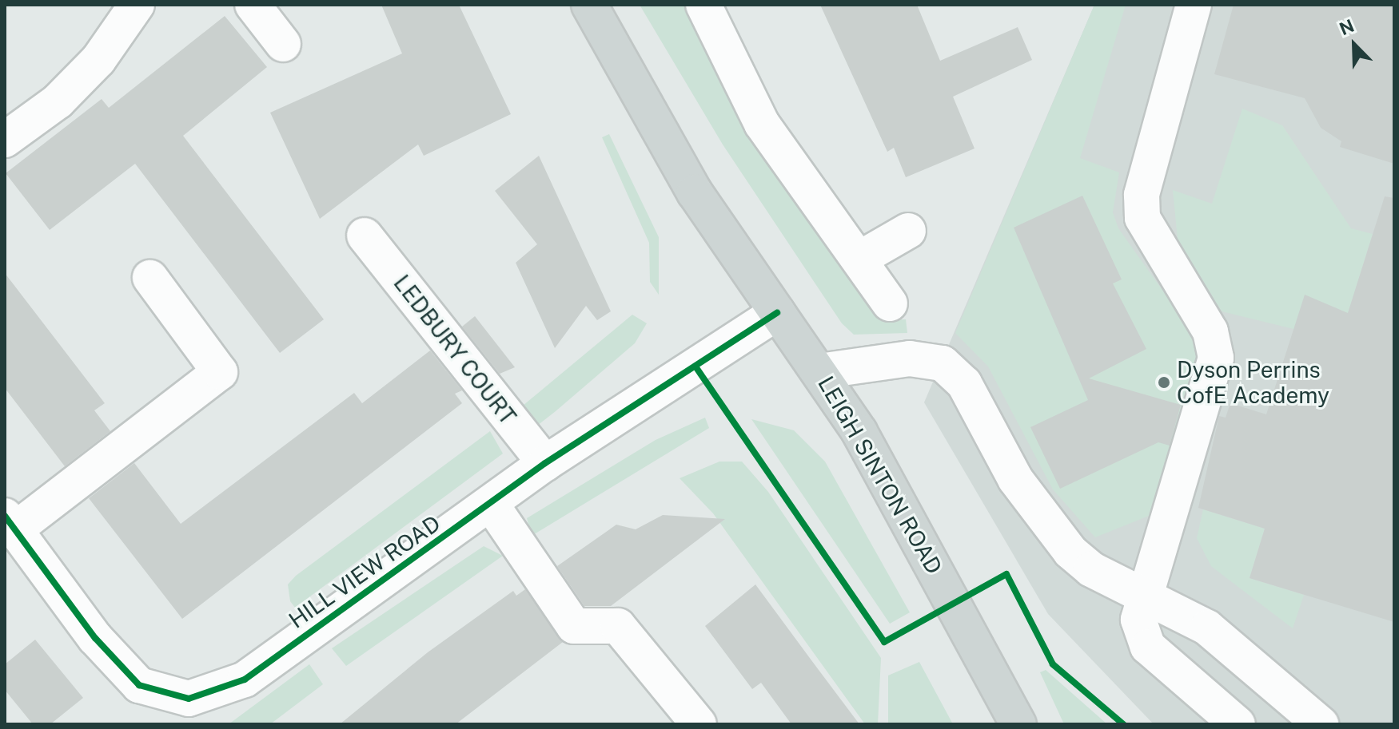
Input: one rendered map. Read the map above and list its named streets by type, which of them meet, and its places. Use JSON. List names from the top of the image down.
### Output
{
  "streets": {
    "main road": ["LEIGH SINTON ROAD"],
    "street": ["LEDBURY COURT", "HILL VIEW ROAD"]
  },
  "crossings": [
    ["LEDBURY COURT", "HILL VIEW ROAD"],
    ["LEIGH SINTON ROAD", "HILL VIEW ROAD"]
  ],
  "places": ["Dyson Perrins CofE Academy"],
  "north": "top left"
}
